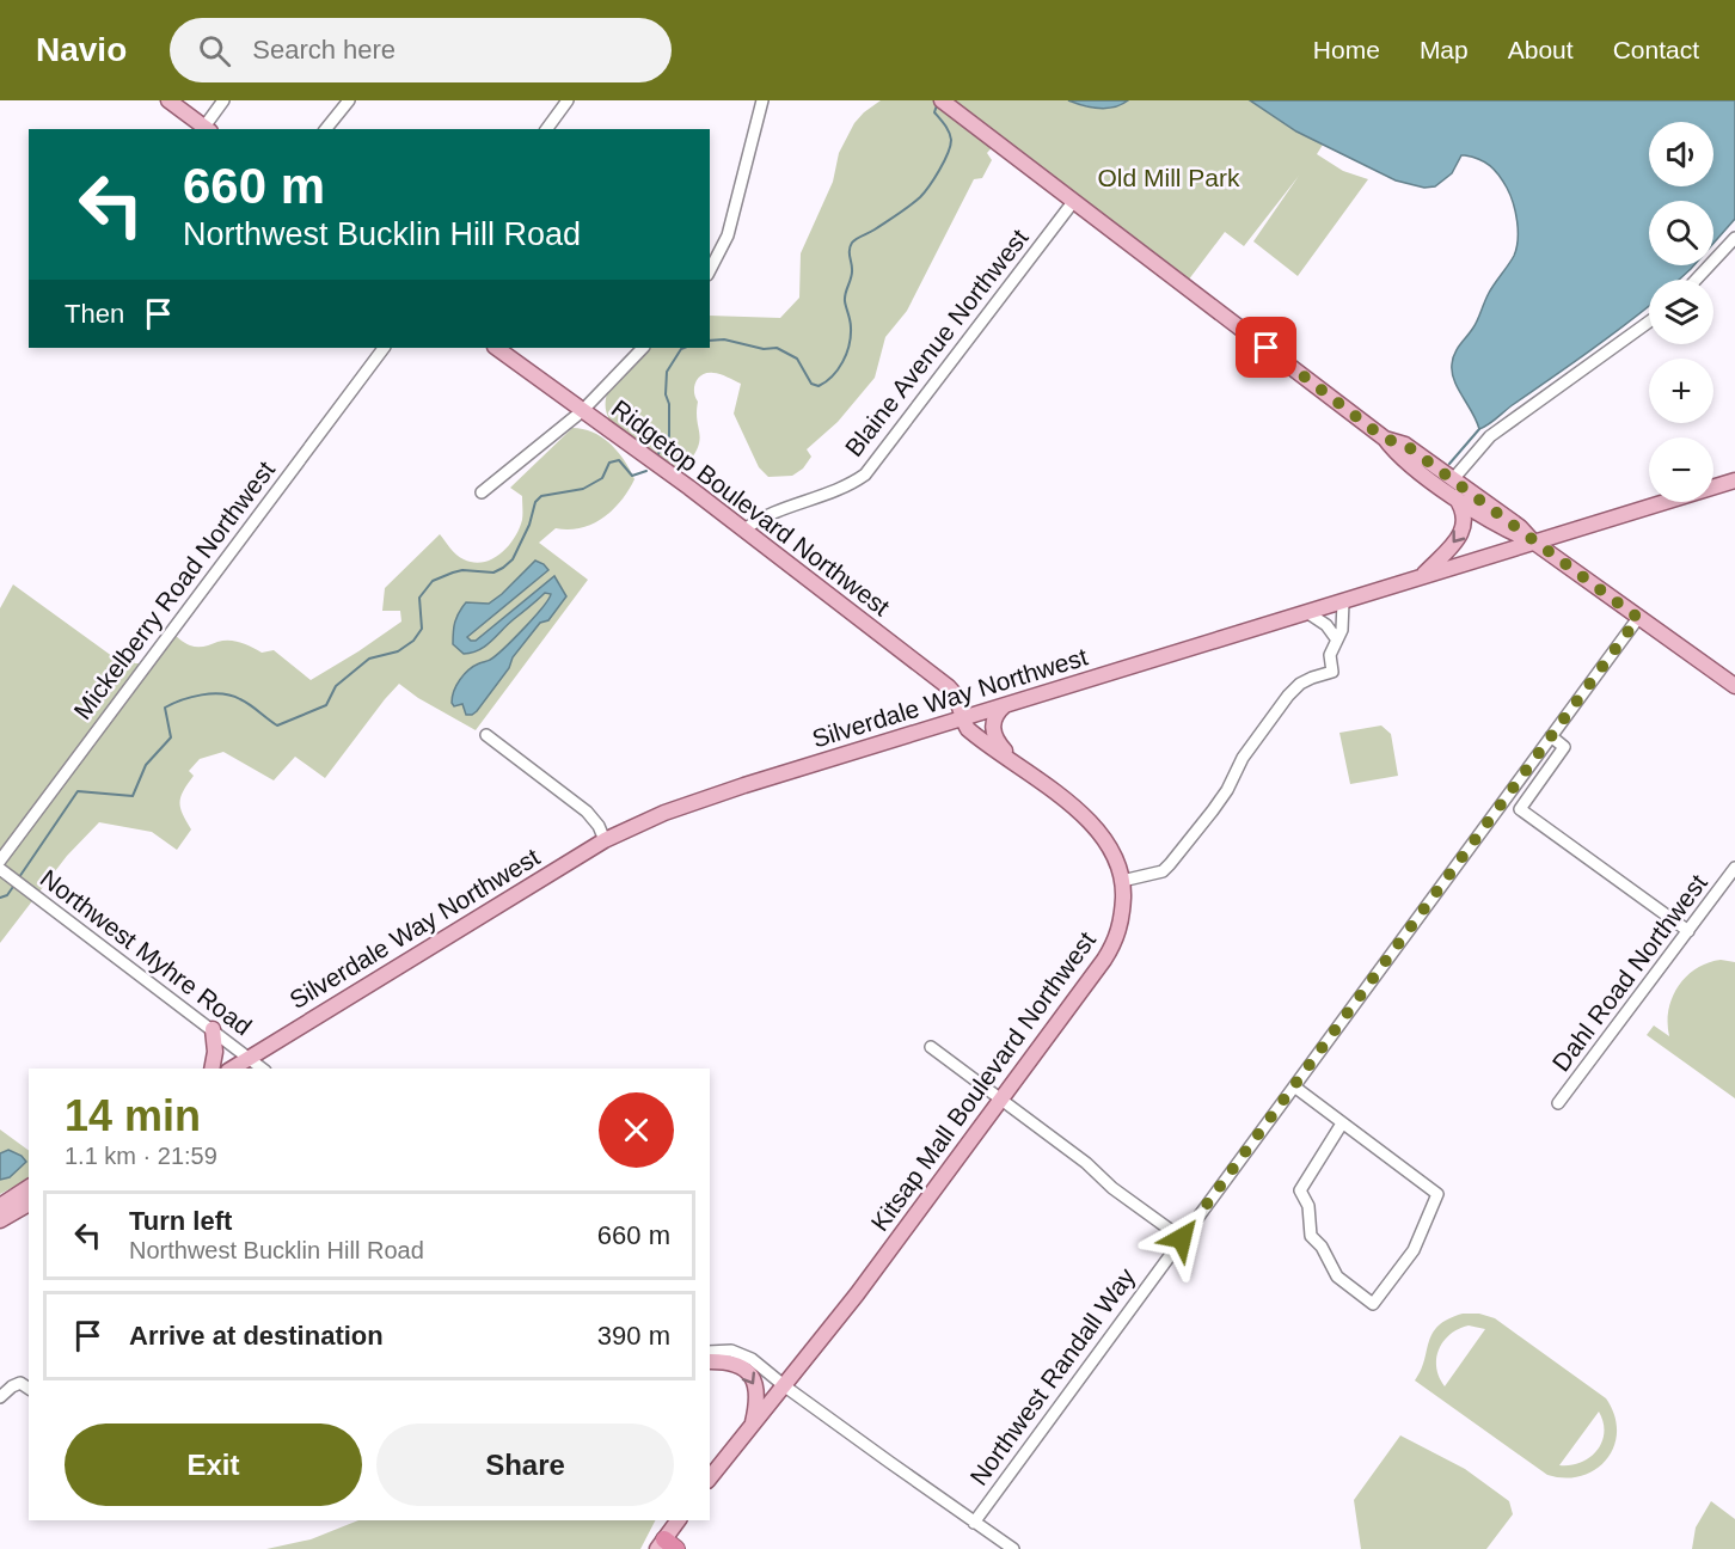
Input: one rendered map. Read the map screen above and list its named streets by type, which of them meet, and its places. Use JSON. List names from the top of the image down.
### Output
{
  "streets": {
    "main road": ["Ridgetop Boulevard Northwest", "Silverdale Way Northwest", "Kitsap Mall Boulevard Northwest"],
    "street": [
      "Blaine Avenue Northwest",
      "Mickelberry Road Northwest",
      "Northwest Myhre Road",
      "Dahl Road Northwest",
      "Northwest Randall Way"
    ]
  },
  "crossings": [
    ["Blaine Avenue Northwest", "Ridgetop Boulevard Northwest"],
    ["Ridgetop Boulevard Northwest", "Silverdale Way Northwest"],
    ["Ridgetop Boulevard Northwest", "Kitsap Mall Boulevard Northwest"],
    ["Silverdale Way Northwest", "Northwest Myhre Road"],
    ["Silverdale Way Northwest", "Kitsap Mall Boulevard Northwest"],
    ["Kitsap Mall Boulevard Northwest", "Northwest Randall Way"]
  ],
  "parks": ["Old Mill Park"],
  "page": {
    "header": "Navio",
    "search": "Search here",
    "nav": [
      "Home",
      "Map",
      "About",
      "Contact"
    ],
    "map_buttons": ["+", "−"],
    "turn": ["660 m", "Northwest Bucklin Hill Road"],
    "then": "Then",
    "heading": ["14 min", "1.1 km · 21:59"],
    "list": [
      {
        "name": "Turn left",
        "note": "Northwest Bucklin Hill Road",
        "value": "660 m"
      },
      {
        "name": "Arrive at destination",
        "value": "390 m"
      }
    ],
    "buttons": ["Exit", "Share"]
  }
}
